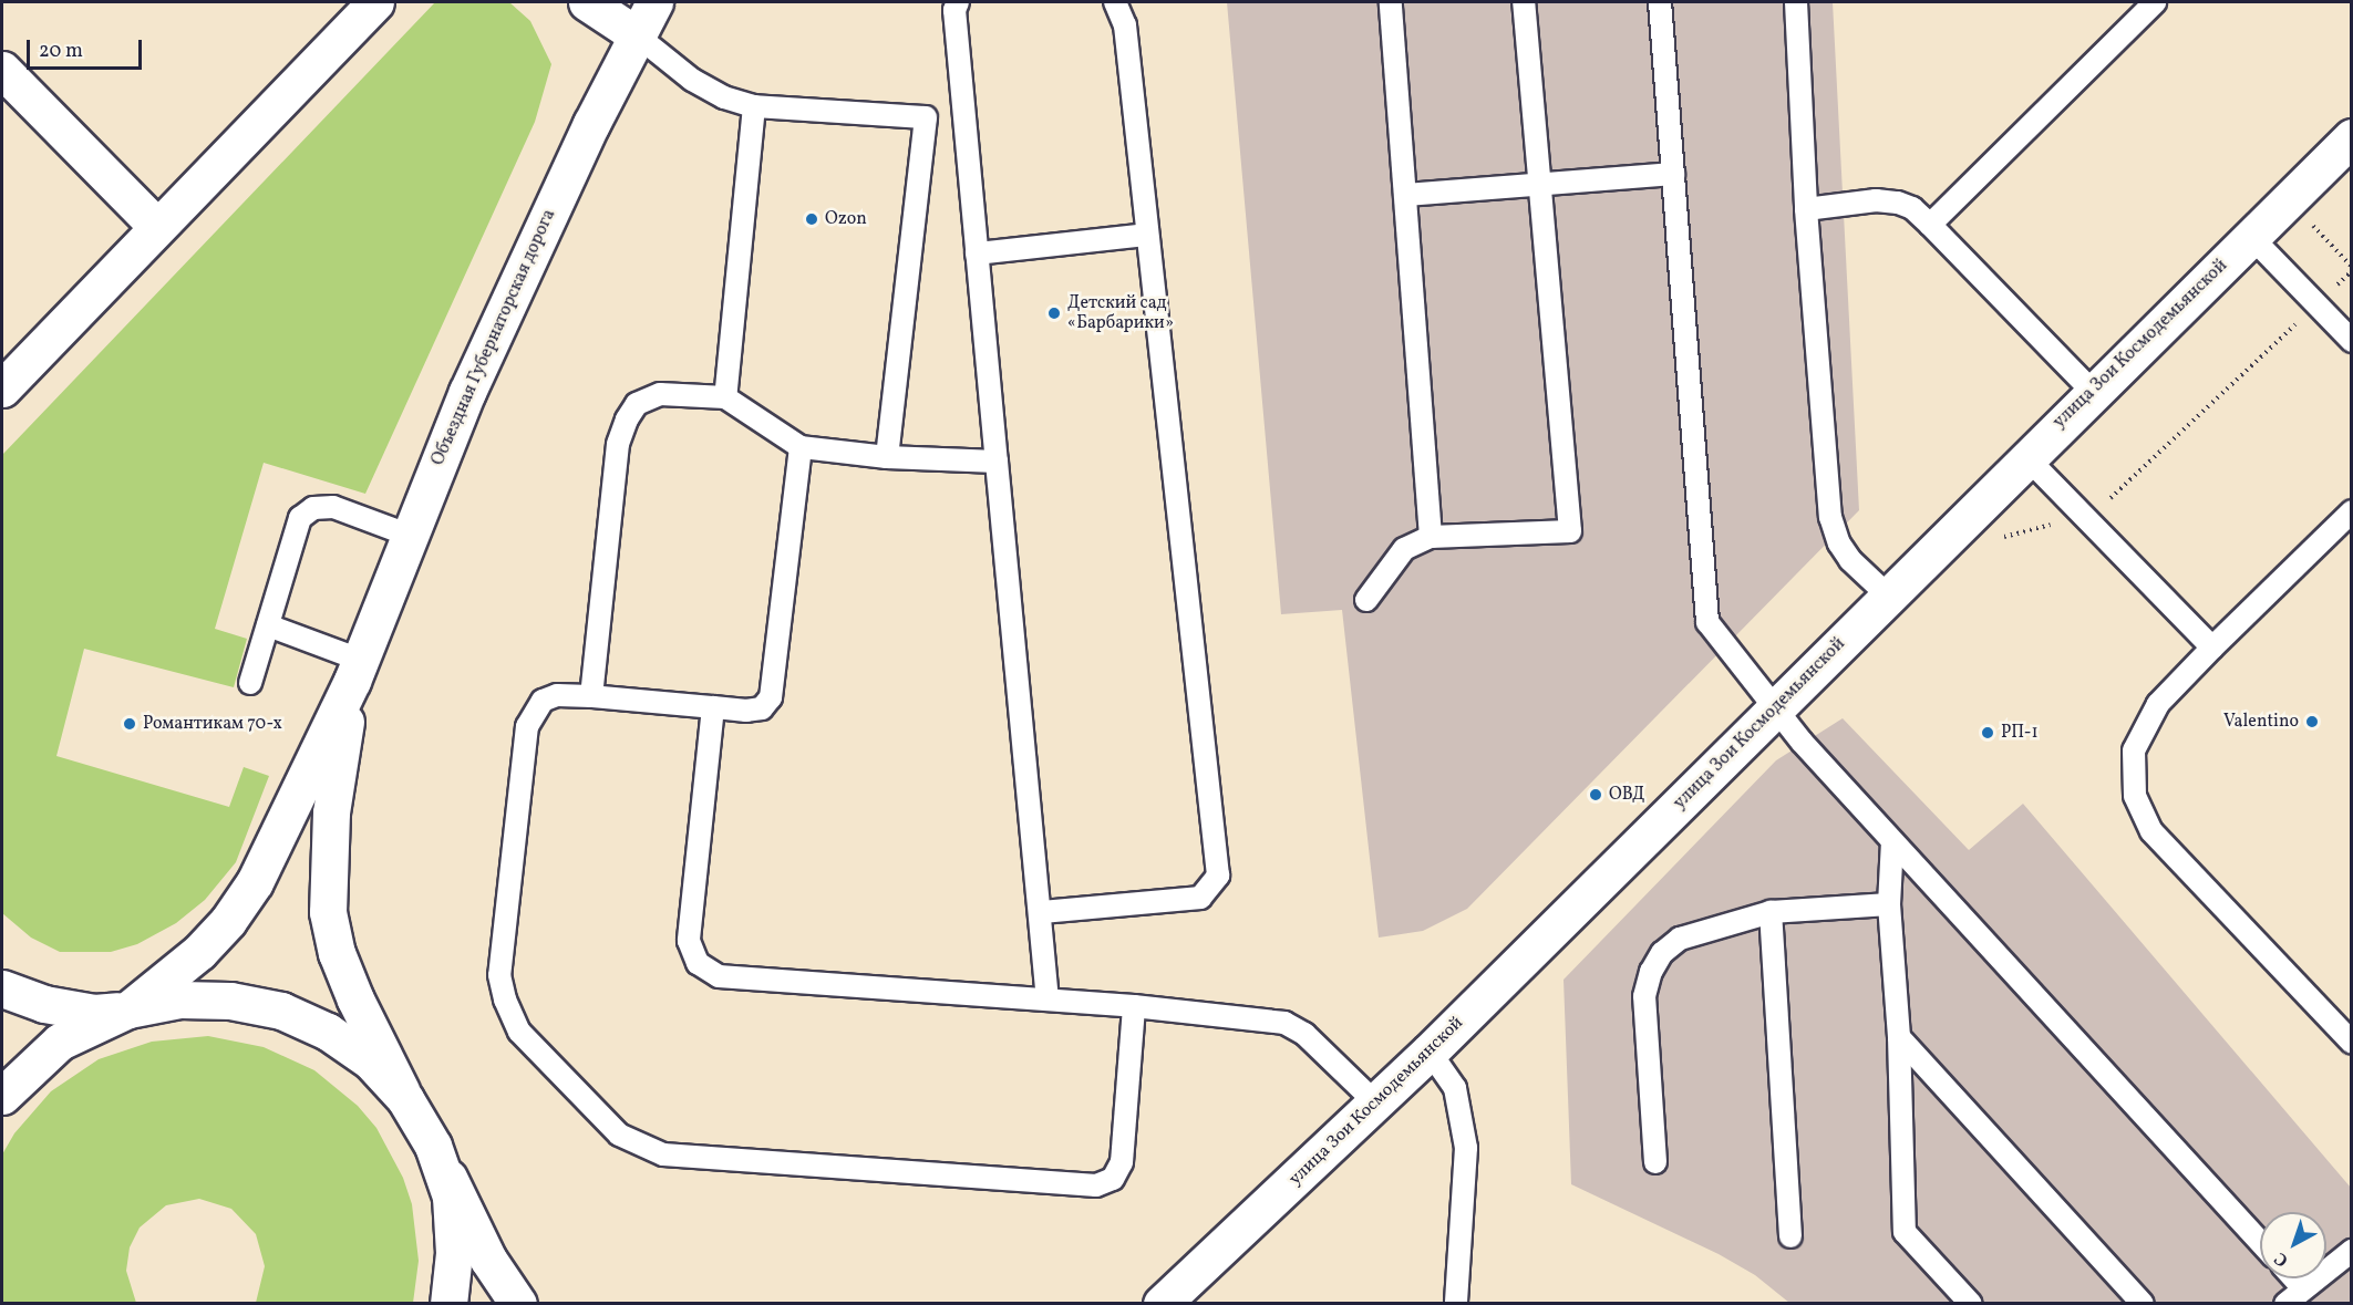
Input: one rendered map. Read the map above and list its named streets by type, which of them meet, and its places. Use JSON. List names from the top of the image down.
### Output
{
  "streets": {
    "street": ["Объездная Губернаторская дорога", "улица Зои Космодемьянской"]
  },
  "places": [
    "Ozon",
    "Детский сад «Барбарики»",
    "Valentino",
    "Романтикам 70-х",
    "РП-1",
    "ОВД"
  ],
  "scale_bar": "20 m",
  "north": "bottom left"
}
